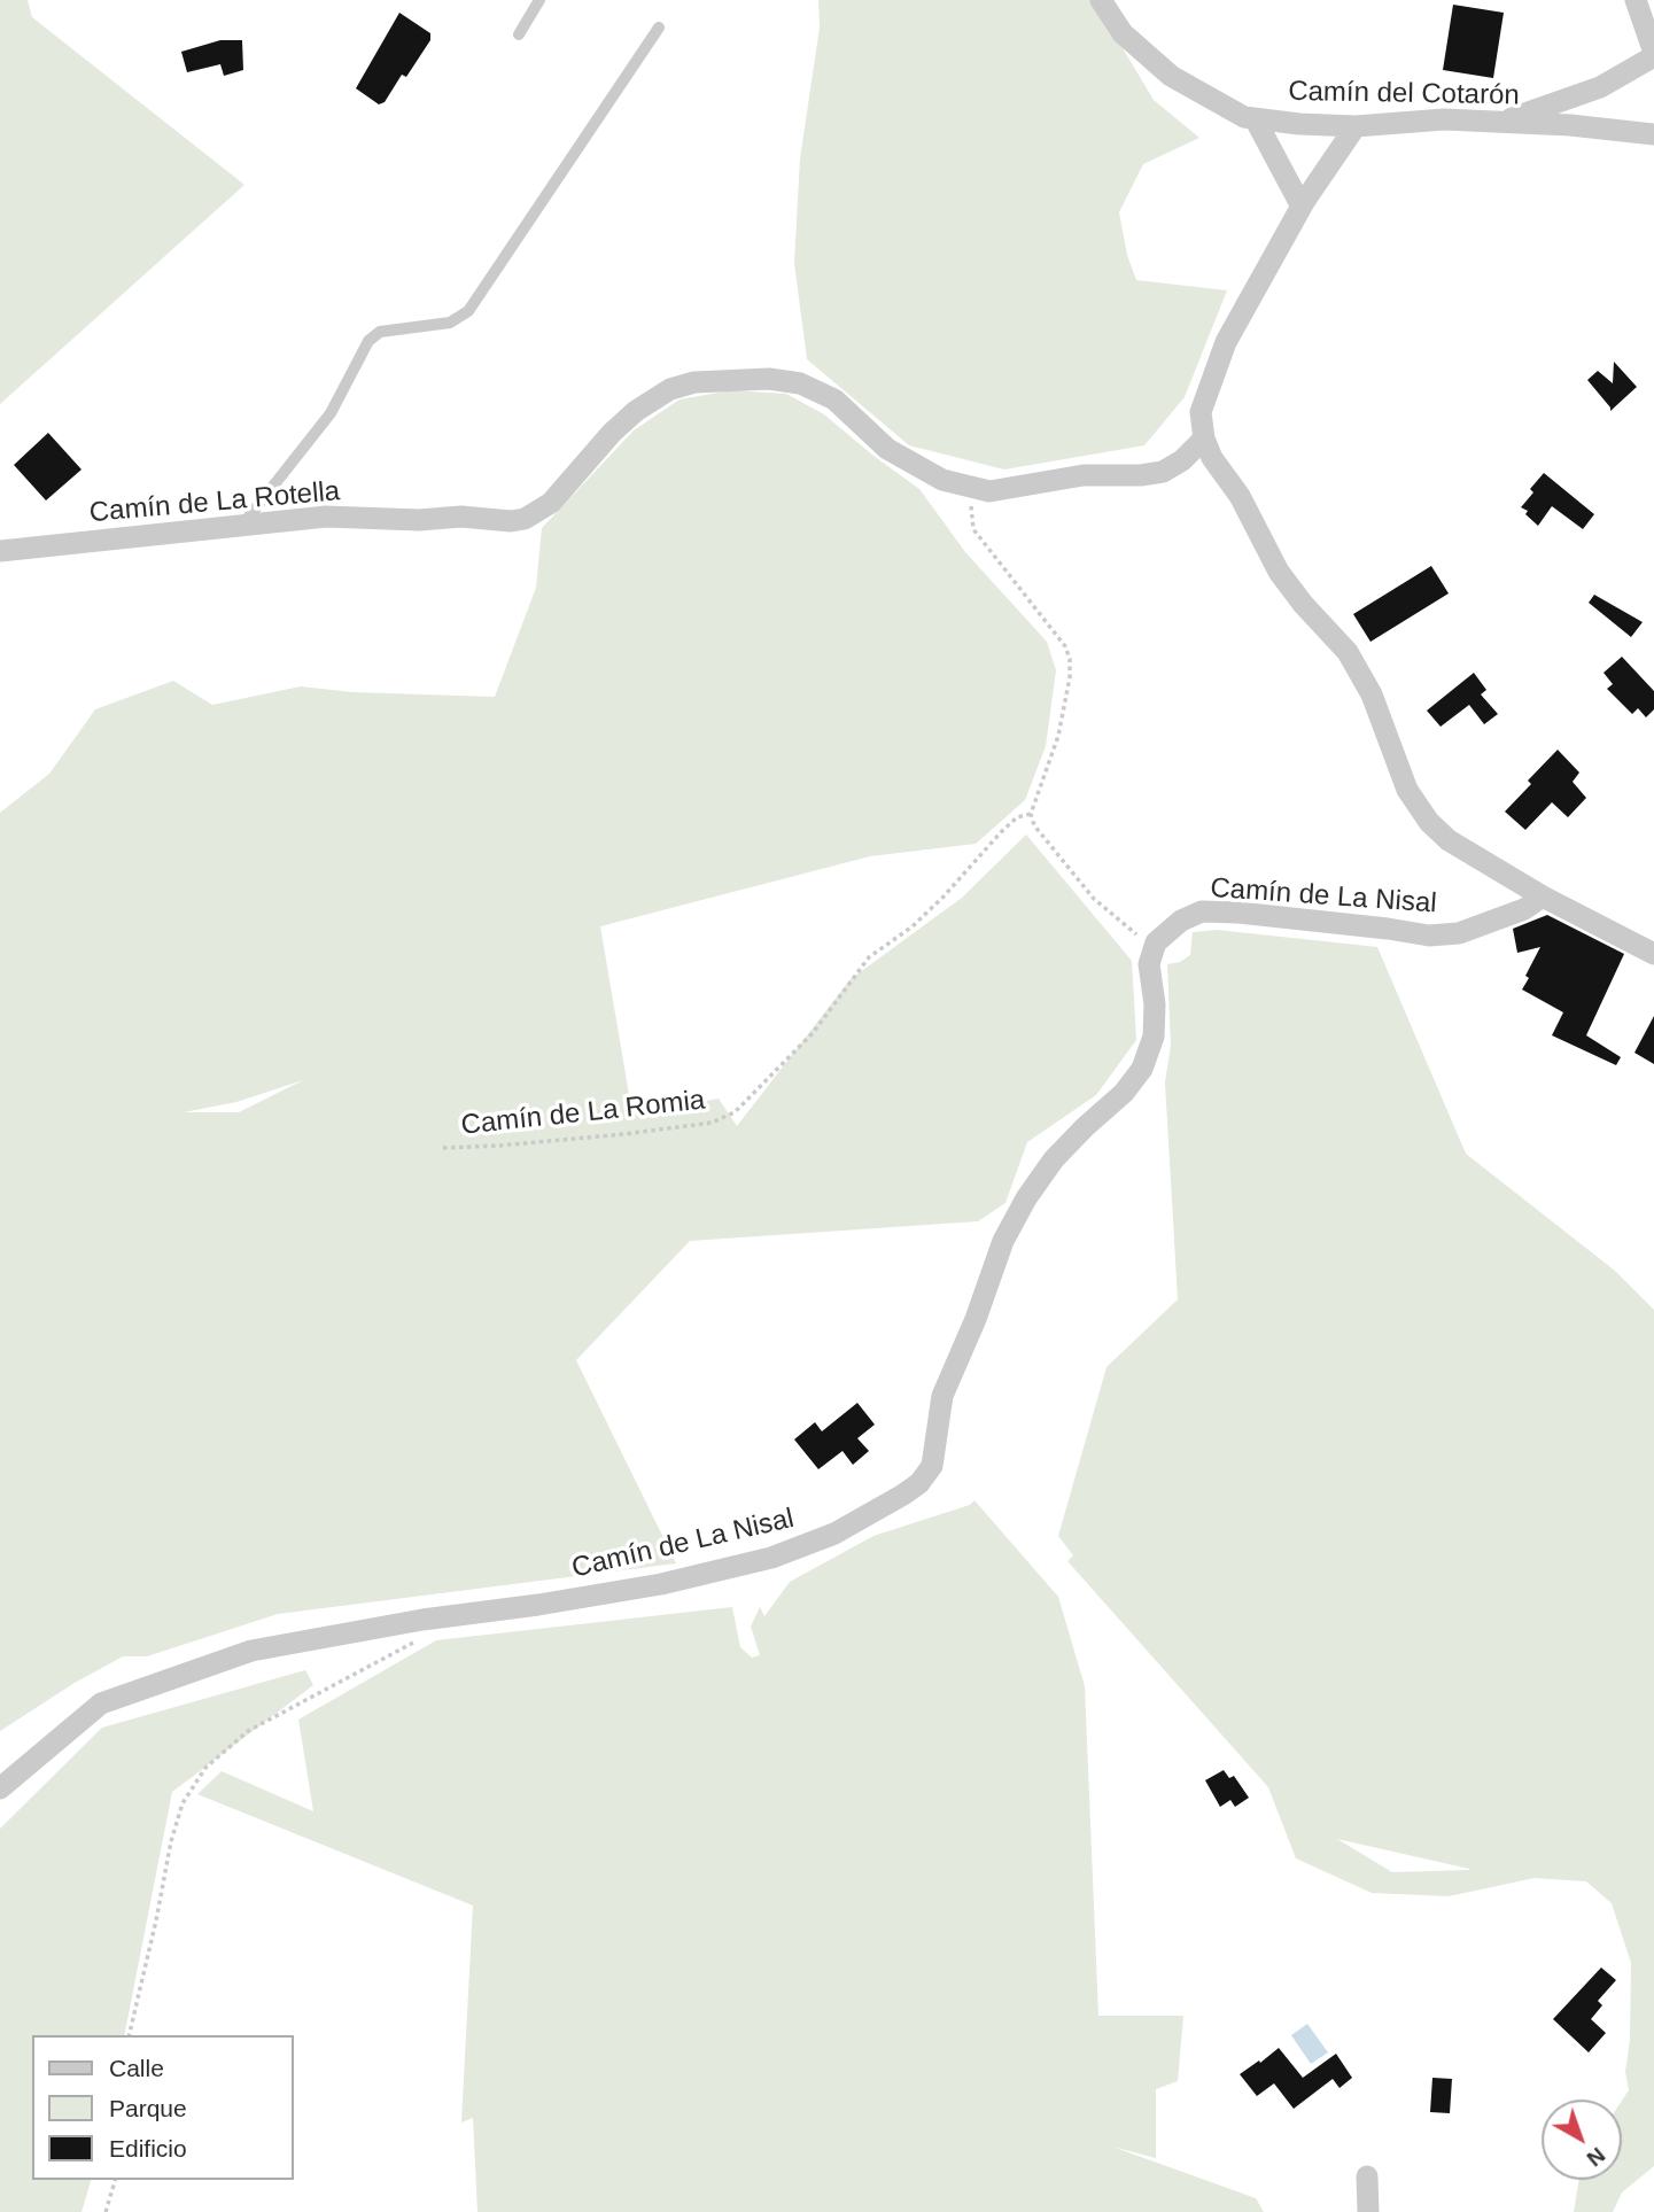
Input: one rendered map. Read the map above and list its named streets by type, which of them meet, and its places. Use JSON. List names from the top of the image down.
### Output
{
  "streets": {
    "street": ["Camín del Cotarón", "Camín de La Rotella", "Camín de La Nisal"],
    "path": ["Camín de La Romia"]
  },
  "legend": ["Calle", "Parque", "Edificio"],
  "north": "bottom right"
}
